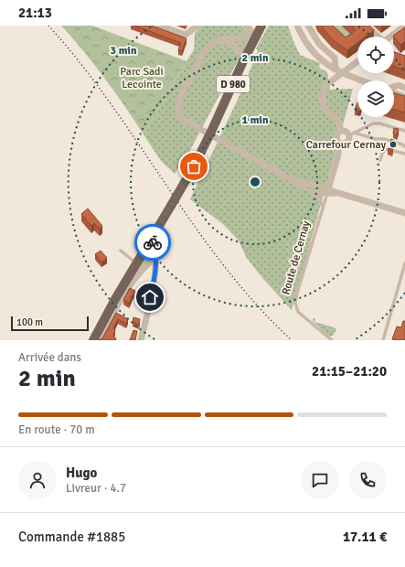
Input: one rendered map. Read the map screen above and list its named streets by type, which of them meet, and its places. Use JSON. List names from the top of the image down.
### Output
{
  "streets": {
    "main road": ["D 980"],
    "lane": ["Route de Cernay"]
  },
  "parks": ["Parc Sadi Lecointe"],
  "places": ["Carrefour Cernay"],
  "scale_bar": "100 m",
  "page": {
    "status": "21:13",
    "scale": "100 m",
    "heading": ["2 min", "Arrivée dans", "21:15–21:20"],
    "panel": [
      "Hugo",
      "Livreur · 4.7",
      "Commande #1885",
      "17.11 €"
    ],
    "bar": "En route · 70 m"
  },
  "rings": ["3 min", "2 min", "1 min"]
}
